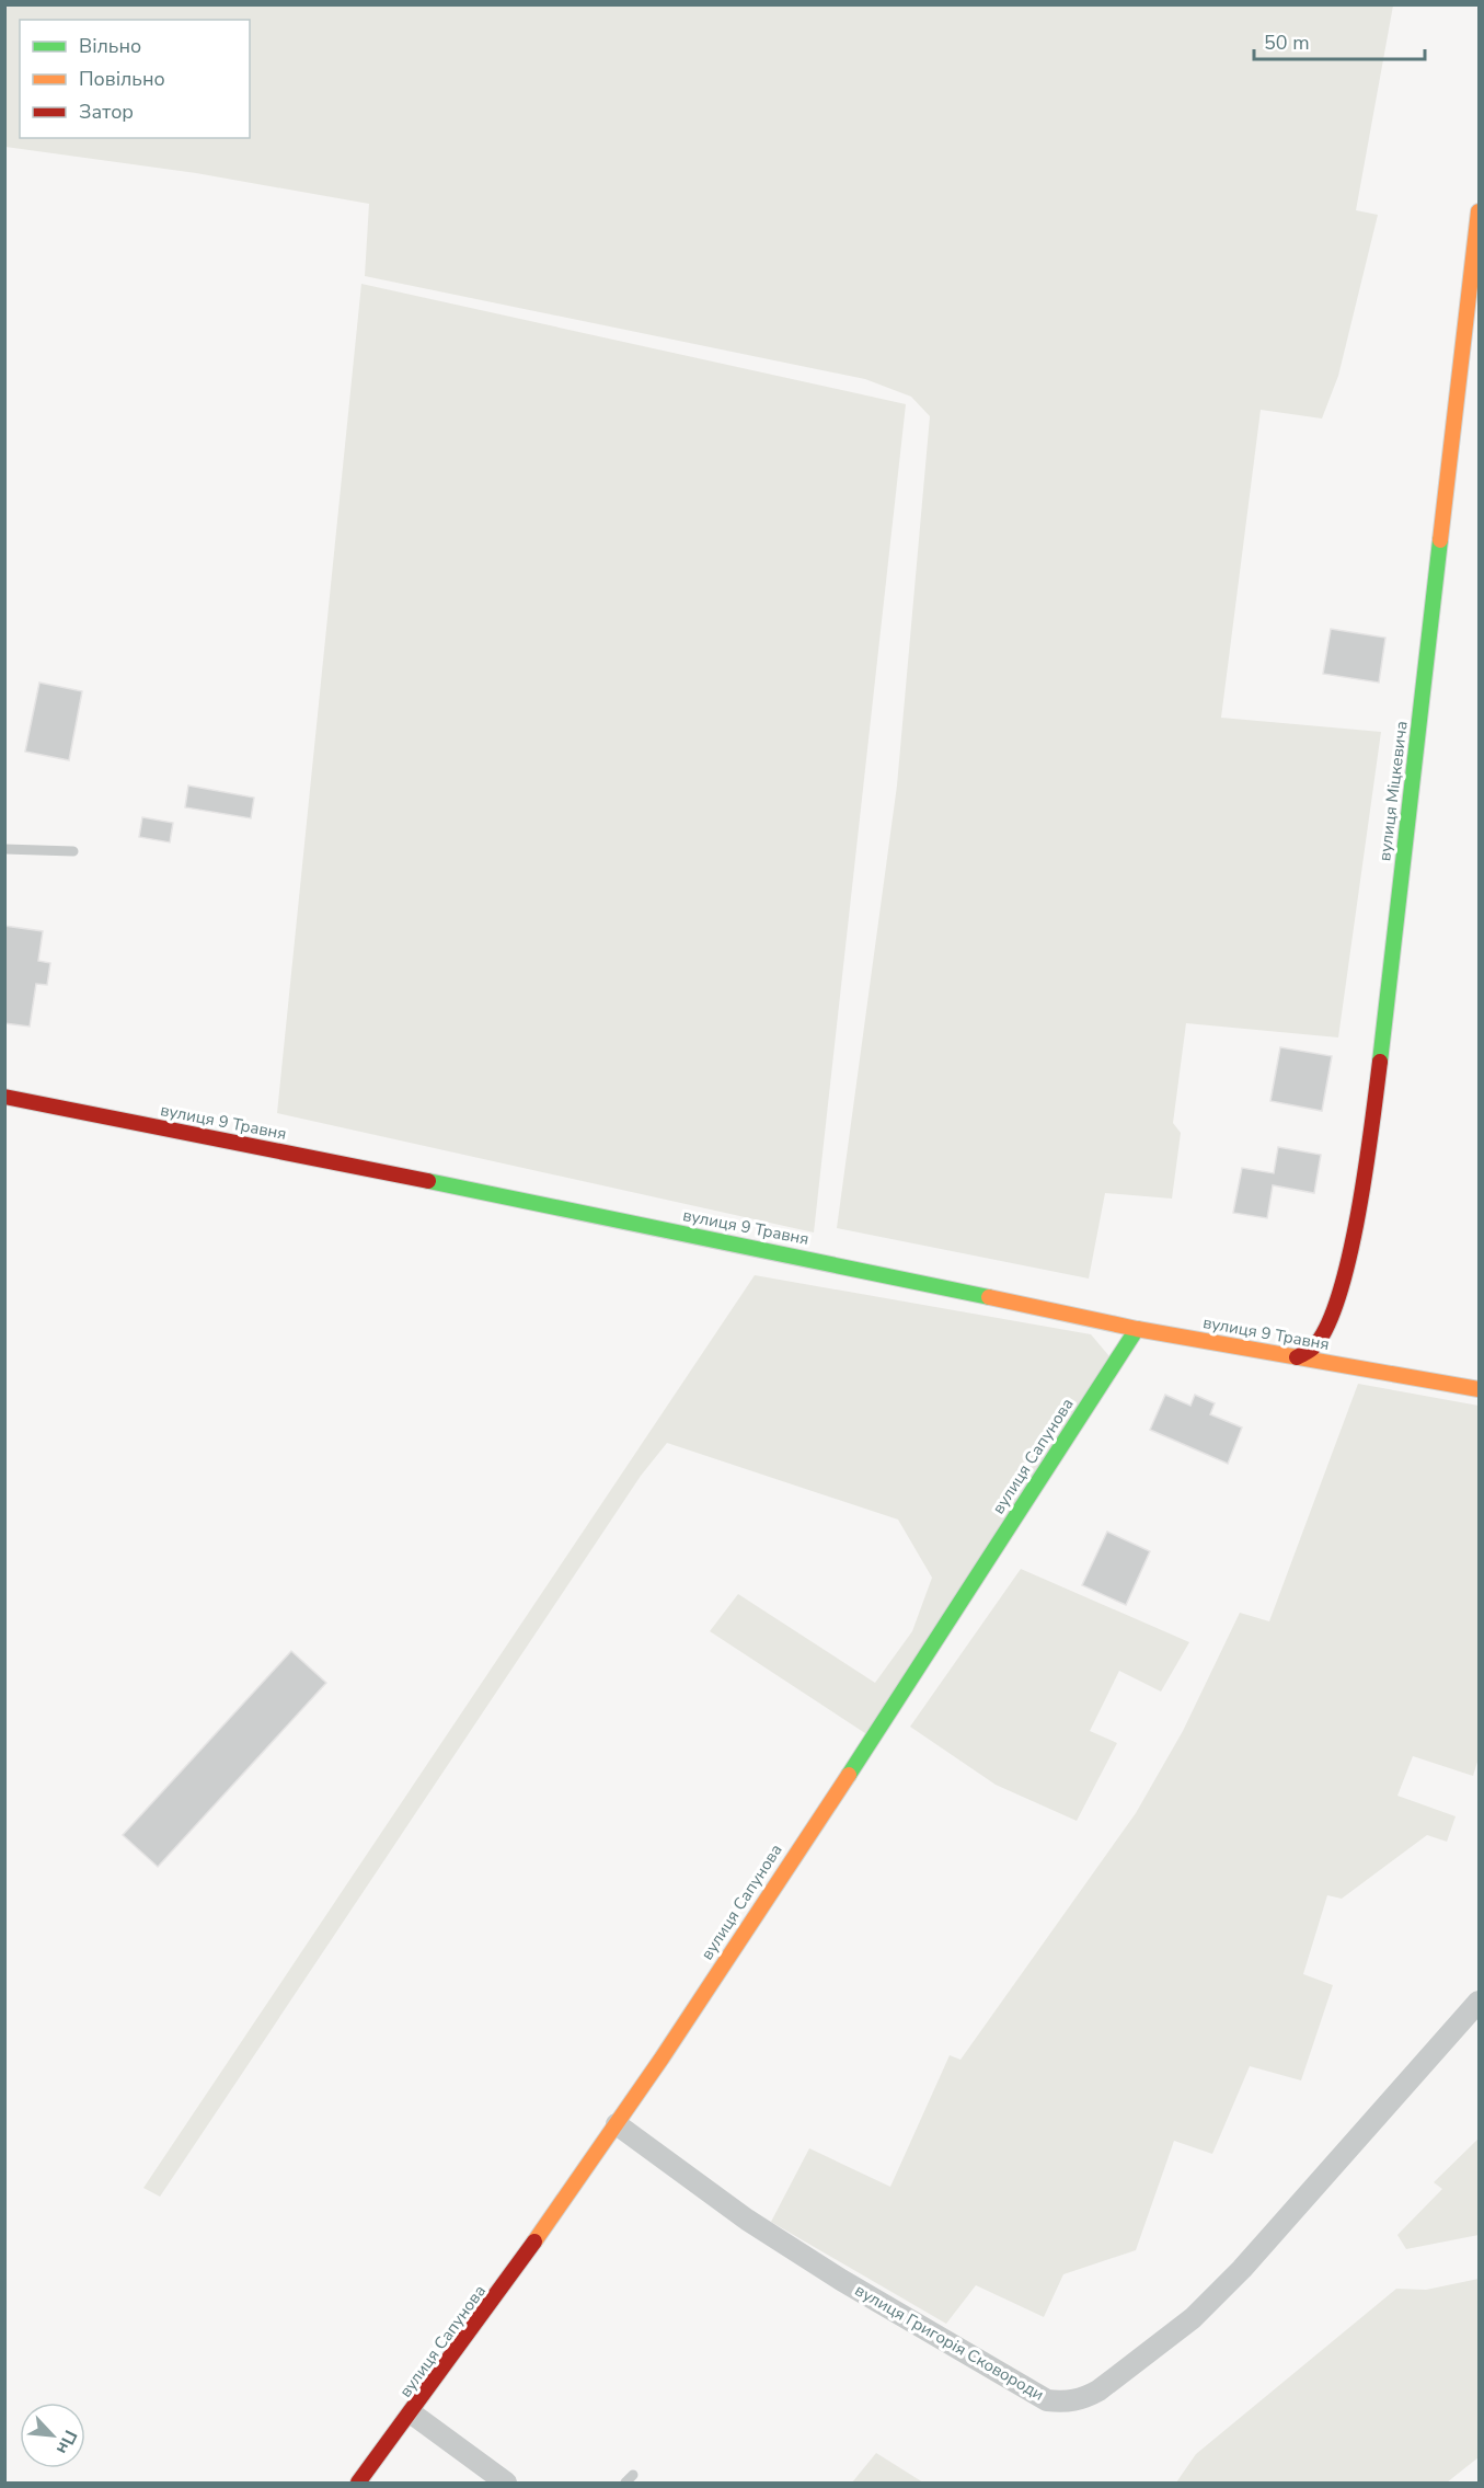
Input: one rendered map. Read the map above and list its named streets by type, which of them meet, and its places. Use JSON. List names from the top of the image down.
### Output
{
  "streets": {
    "street": [
      "вулиця Міцкевича",
      "вулиця 9 Травня",
      "вулиця Сапунова",
      "вулиця Григорія Сковороди"
    ]
  },
  "crossings": [
    ["вулиця Міцкевича", "вулиця 9 Травня"],
    ["вулиця 9 Травня", "вулиця Сапунова"],
    ["вулиця Сапунова", "вулиця Григорія Сковороди"]
  ],
  "legend": ["Вільно", "Повільно", "Затор"],
  "scale_bar": "50 m",
  "north": "bottom right"
}
